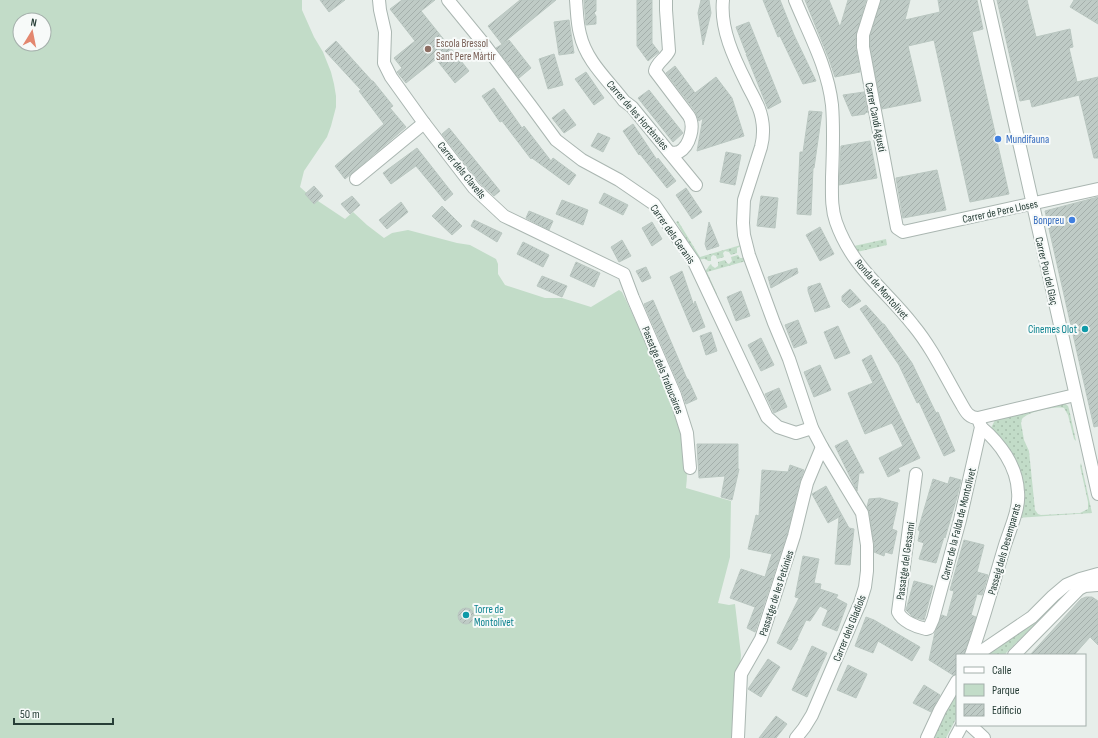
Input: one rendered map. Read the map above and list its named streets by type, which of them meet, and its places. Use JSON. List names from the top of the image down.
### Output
{
  "streets": {
    "street": [
      "Carrer de les Hortènsies",
      "Carrer Candi Agustí",
      "Carrer dels Clavells",
      "Carrer de Pere Lloses",
      "Carrer dels Geranis",
      "Carrer Pou del Glaç",
      "Ronda de Montolivet",
      "Passatge dels Trabucaires",
      "Carrer de la Falda de Montolivet",
      "Passeig dels Desemparats",
      "Passatge del Gessamí",
      "Passatge de les Petúnies",
      "Carrer dels Gladiols"
    ]
  },
  "crossings": [
    ["Carrer Candi Agustí", "Carrer de Pere Lloses"],
    ["Carrer dels Clavells", "Passatge dels Trabucaires"],
    ["Carrer de Pere Lloses", "Carrer Pou del Glaç"],
    ["Ronda de Montolivet", "Carrer de la Falda de Montolivet"],
    ["Ronda de Montolivet", "Passeig dels Desemparats"],
    ["Carrer de la Falda de Montolivet", "Passeig dels Desemparats"],
    ["Carrer de la Falda de Montolivet", "Passatge del Gessamí"],
    ["Passatge de les Petúnies", "Carrer dels Gladiols"]
  ],
  "places": [
    "Escola Bressol Sant Pere Màrtir",
    "Mundifauna",
    "Bonpreu",
    "Cinemes Olot",
    "Torre de Montolivet"
  ],
  "legend": ["Calle", "Parque", "Edificio"],
  "scale_bar": "50 m",
  "north": "top"
}
